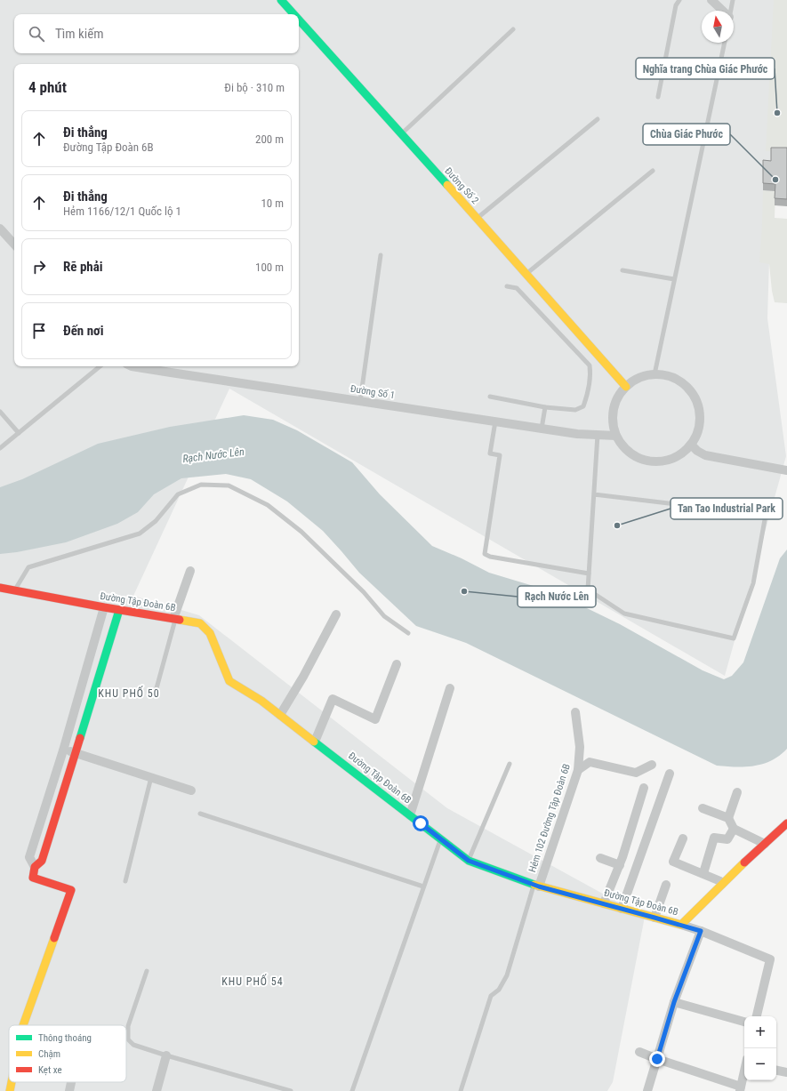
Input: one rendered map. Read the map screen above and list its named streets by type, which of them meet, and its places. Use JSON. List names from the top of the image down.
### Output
{
  "streets": {
    "street": [
      "Đường Số 2",
      "Đường Số 1",
      "Đường Tập Đoàn 6B",
      "Hẻm 102 Đường Tập Đoàn 6B"
    ]
  },
  "crossings": [
    ["Đường Số 2", "Đường Số 1"],
    ["Đường Tập Đoàn 6B", "Hẻm 102 Đường Tập Đoàn 6B"]
  ],
  "districts": ["KHU PHỐ 50", "KHU PHỐ 54"],
  "water": ["Rạch Nước Lên"],
  "places": [
    "Nghĩa trang Chùa Giác Phước",
    "Chùa Giác Phước",
    "Tan Tao Industrial Park",
    "Rạch Nước Lên"
  ],
  "legend": ["Thông thoáng", "Chậm", "Kẹt xe"],
  "north": "top",
  "page": {
    "search": "Tìm kiếm",
    "heading": ["4 phút", "Đi bộ · 310 m"],
    "list": [
      ["Đi thẳng", "Đường Tập Đoàn 6B", "200 m"],
      ["Đi thẳng", "Hẻm 1166/12/1 Quốc lộ 1", "10 m"],
      ["Rẽ phải", "100 m"],
      "Đến nơi"
    ],
    "map_buttons": ["+", "−"]
  }
}
